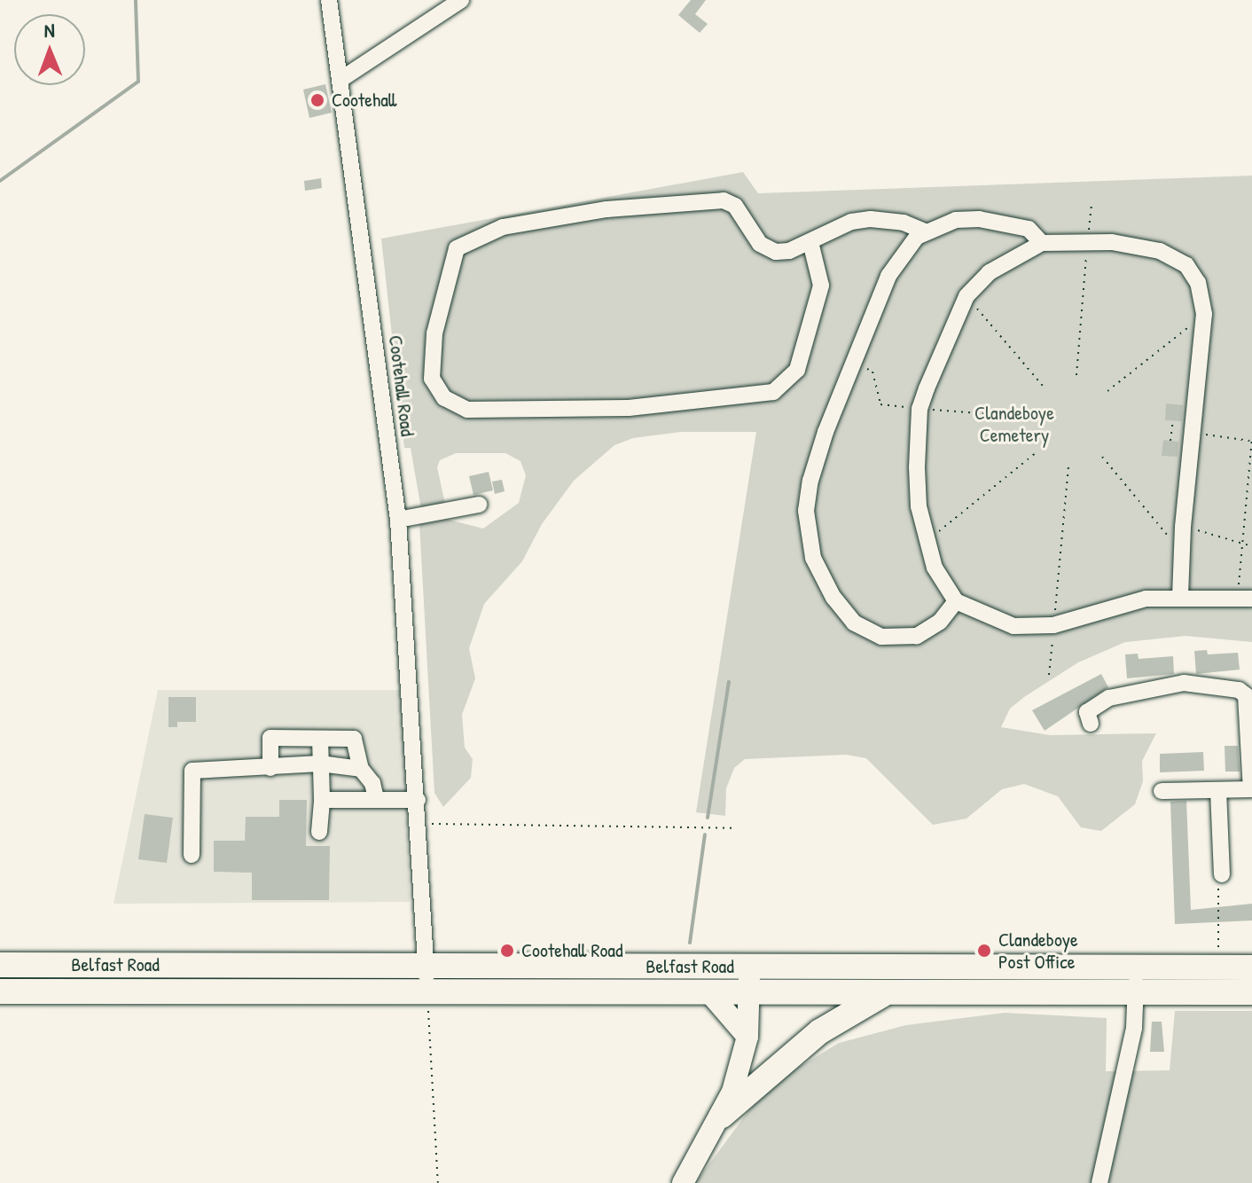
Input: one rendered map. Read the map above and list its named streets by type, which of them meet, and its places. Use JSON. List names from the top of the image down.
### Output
{
  "streets": {
    "highway": ["Belfast Road"],
    "street": ["Cootehall Road"]
  },
  "crossings": [
    ["Cootehall Road", "Belfast Road"]
  ],
  "parks": ["Clandeboye Cemetery"],
  "places": ["Cootehall", "Cootehall Road", "Clandeboye Post Office"],
  "north": "top"
}
